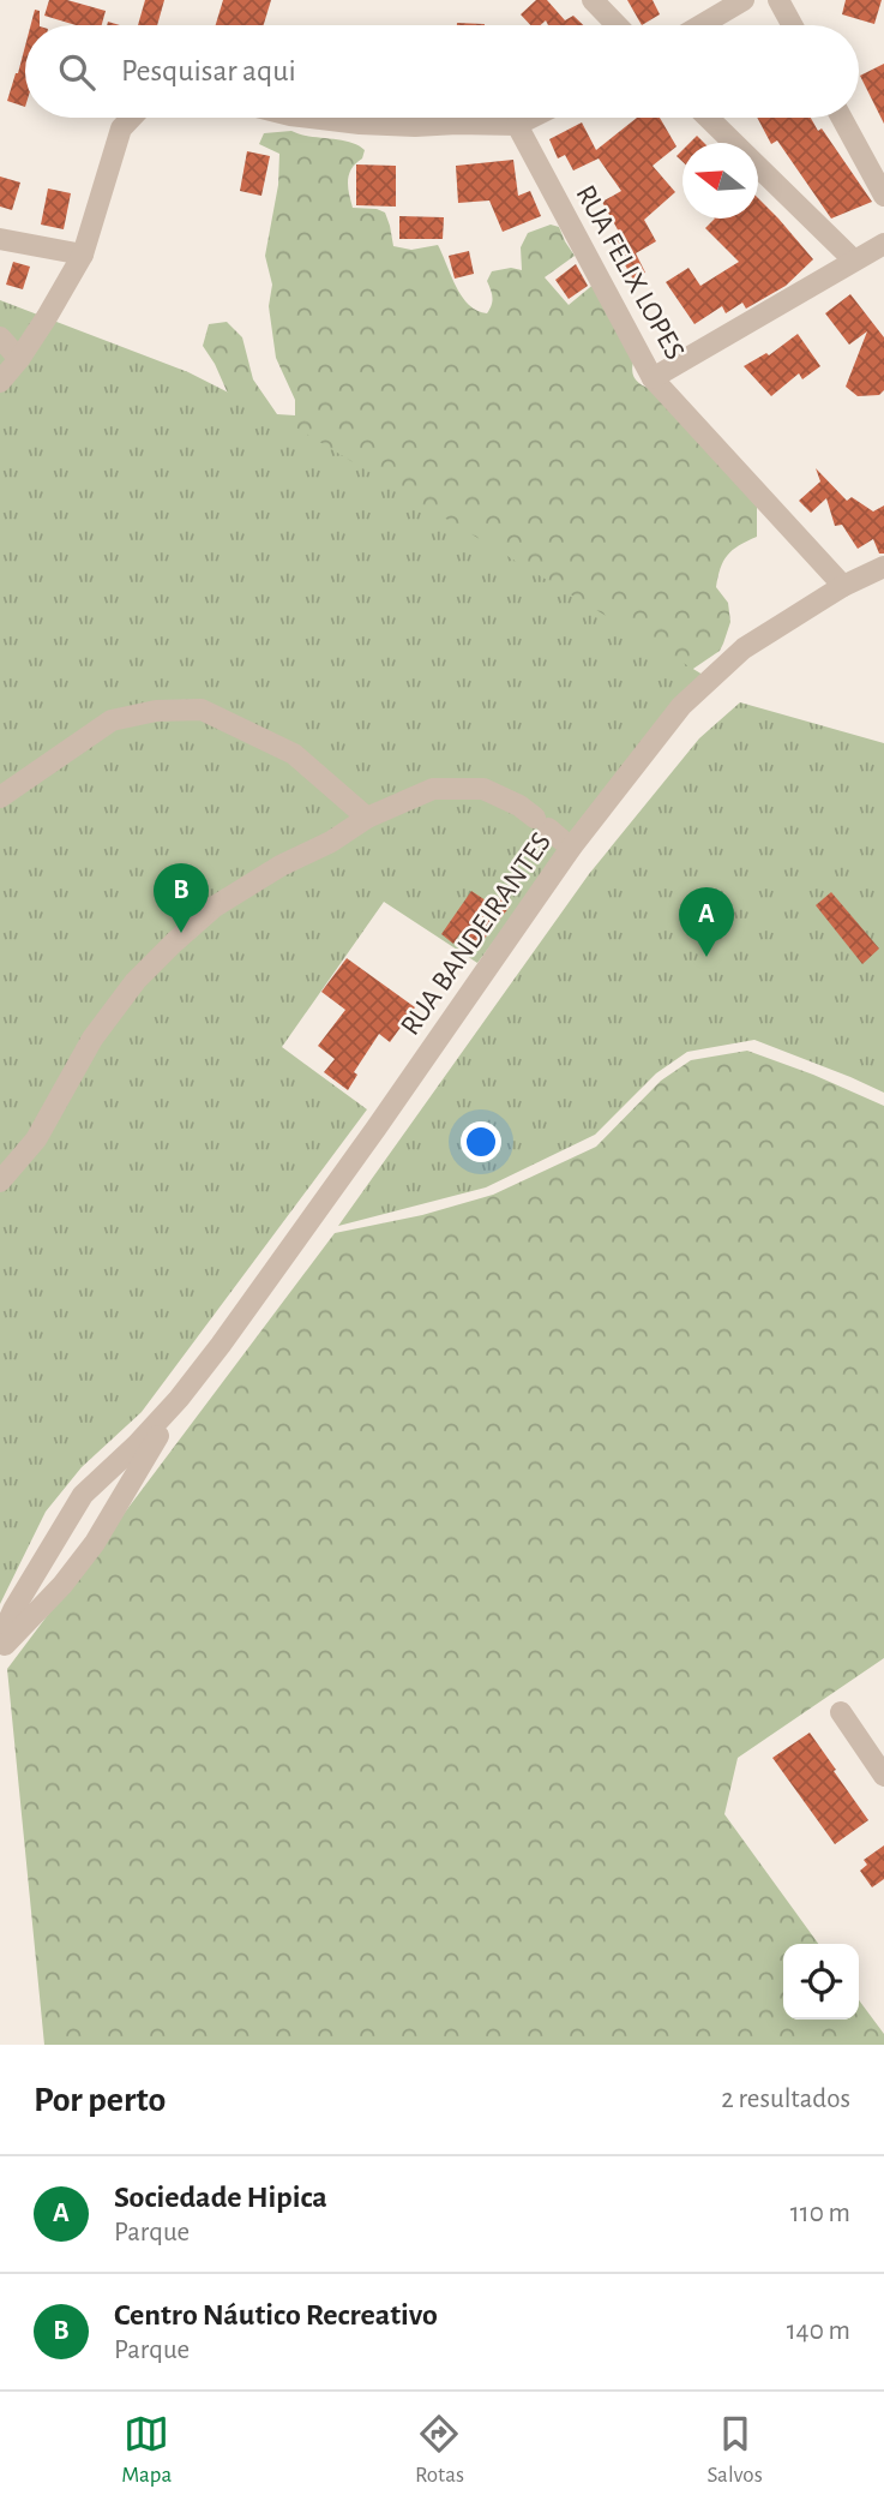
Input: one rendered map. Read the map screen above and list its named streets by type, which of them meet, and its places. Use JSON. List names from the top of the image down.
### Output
{
  "streets": {
    "street": ["RUA FELIX LOPES", "RUA BANDEIRANTES"]
  },
  "crossings": [
    ["RUA FELIX LOPES", "RUA BANDEIRANTES"]
  ],
  "north": "left",
  "page": {
    "search": "Pesquisar aqui",
    "pins": ["B", "A"],
    "heading": ["Por perto", "2 resultados"],
    "list": [
      {
        "mark": "A",
        "name": "Sociedade Hipica",
        "note": "Parque",
        "value": "110 m"
      },
      {
        "mark": "B",
        "name": "Centro Náutico Recreativo",
        "note": "Parque",
        "value": "140 m"
      }
    ],
    "nav": ["Mapa", "Rotas", "Salvos"]
  }
}
